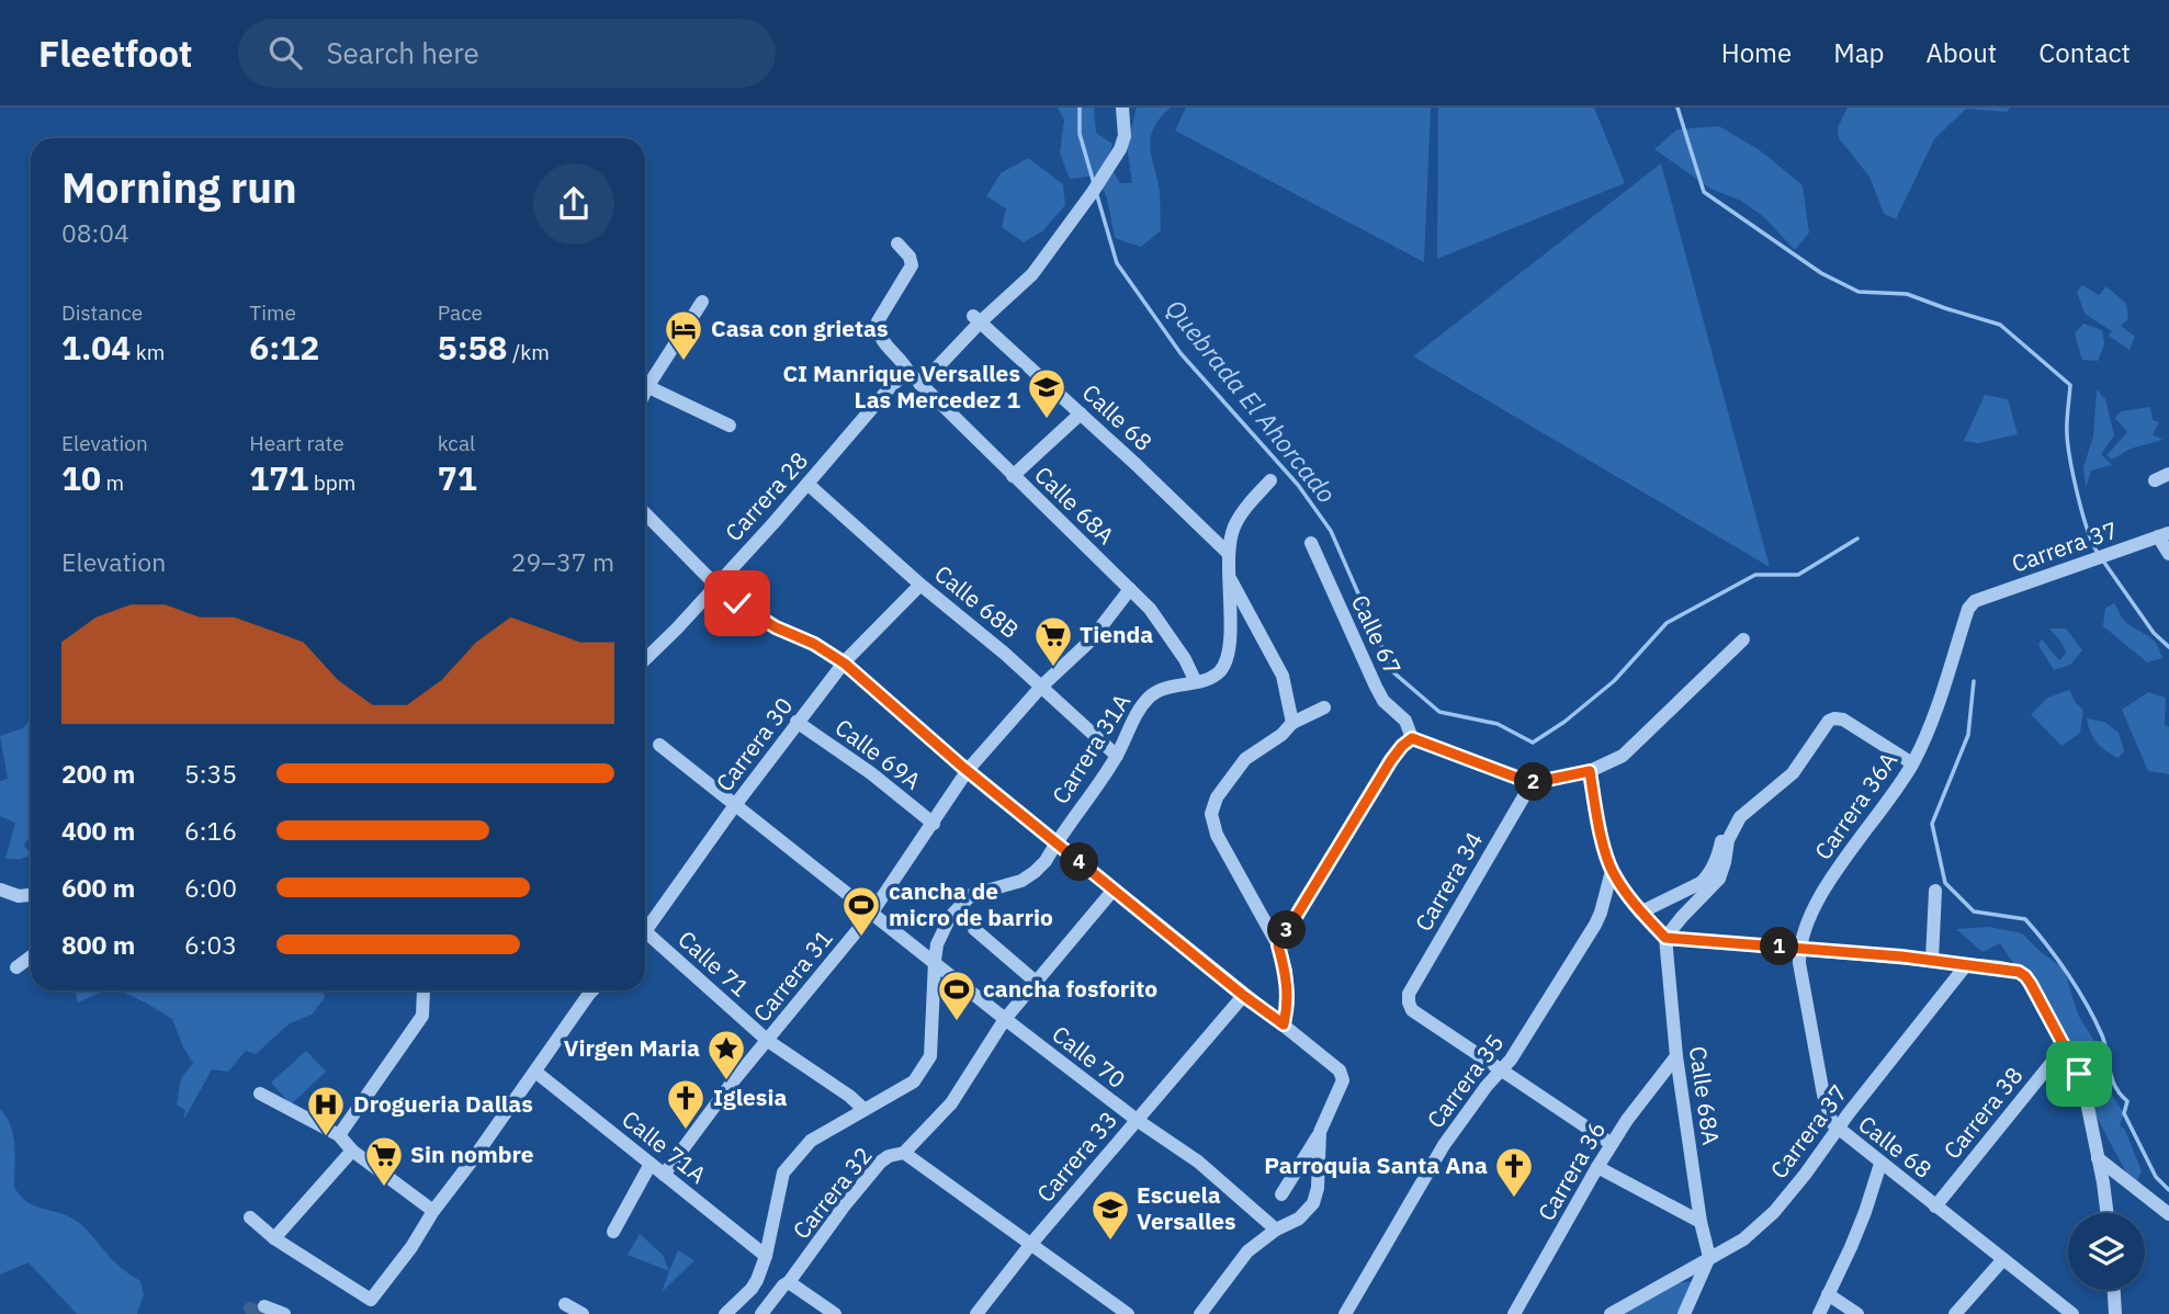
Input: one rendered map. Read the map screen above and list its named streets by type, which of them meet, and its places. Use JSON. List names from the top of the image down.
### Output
{
  "streets": {
    "street": [
      "Calle 68",
      "Carrera 28",
      "Calle 68A",
      "Carrera 37",
      "Calle 68B",
      "Calle 67",
      "Carrera 30",
      "Carrera 31A",
      "Calle 69A",
      "Carrera 36A",
      "Carrera 34",
      "Calle 71",
      "Carrera 31",
      "Calle 70",
      "Carrera 35",
      "Carrera 38",
      "Calle 71A",
      "Carrera 33",
      "Carrera 36",
      "Carrera 32"
    ]
  },
  "crossings": [
    ["Calle 68", "Carrera 37"],
    ["Calle 68", "Carrera 31A"],
    ["Calle 68", "Carrera 36A"],
    ["Calle 68", "Carrera 38"],
    ["Carrera 28", "Calle 68A"],
    ["Carrera 28", "Calle 68B"],
    ["Calle 68A", "Carrera 37"],
    ["Calle 68A", "Carrera 31A"],
    ["Calle 68A", "Carrera 31"],
    ["Calle 68A", "Carrera 36"],
    ["Carrera 37", "Carrera 36A"],
    ["Calle 68B", "Carrera 30"],
    ["Calle 68B", "Carrera 31A"],
    ["Calle 68B", "Carrera 31"],
    ["Carrera 30", "Calle 69A"],
    ["Carrera 30", "Calle 70"],
    ["Carrera 31A", "Calle 71"],
    ["Carrera 31A", "Calle 70"],
    ["Carrera 31A", "Calle 71A"],
    ["Calle 69A", "Carrera 31"],
    ["Carrera 34", "Carrera 35"],
    ["Calle 71", "Carrera 31"],
    ["Carrera 31", "Calle 70"],
    ["Carrera 31", "Calle 71A"],
    ["Calle 70", "Carrera 33"],
    ["Calle 70", "Carrera 32"]
  ],
  "water": ["Quebrada El Ahorcado"],
  "places": {
    "hotel": ["Casa con grietas"],
    "school or university": ["CI Manrique Versalles Las Mercedez 1", "Escuela Versalles"],
    "supermarket": ["Tienda", "Sin nombre"],
    "sports": ["cancha de micro de barrio", "cancha fosforito"],
    "place": ["Virgen Maria"],
    "church": ["Iglesia", "Parroquia Santa Ana"],
    "hospital": ["Drogueria Dallas"]
  },
  "page": {
    "header": "Fleetfoot",
    "search": "Search here",
    "nav": [
      "Home",
      "Map",
      "About",
      "Contact"
    ],
    "heading": ["Morning run", "08:04"],
    "stats": [
      ["Distance", "1.04 km"],
      ["Time", "6:12"],
      ["Pace", "5:58 /km"],
      ["Elevation", "10 m"],
      ["Heart rate", "171 bpm"],
      ["kcal", "71"]
    ],
    "chart": ["Elevation", "29–37 m"],
    "list": [
      {
        "name": "200 m",
        "note": "5:35"
      },
      {
        "name": "400 m",
        "note": "6:16"
      },
      {
        "name": "600 m",
        "note": "6:00"
      },
      {
        "name": "800 m",
        "note": "6:03"
      }
    ],
    "pins": [
      "2",
      "4",
      "3",
      "1"
    ]
  }
}
